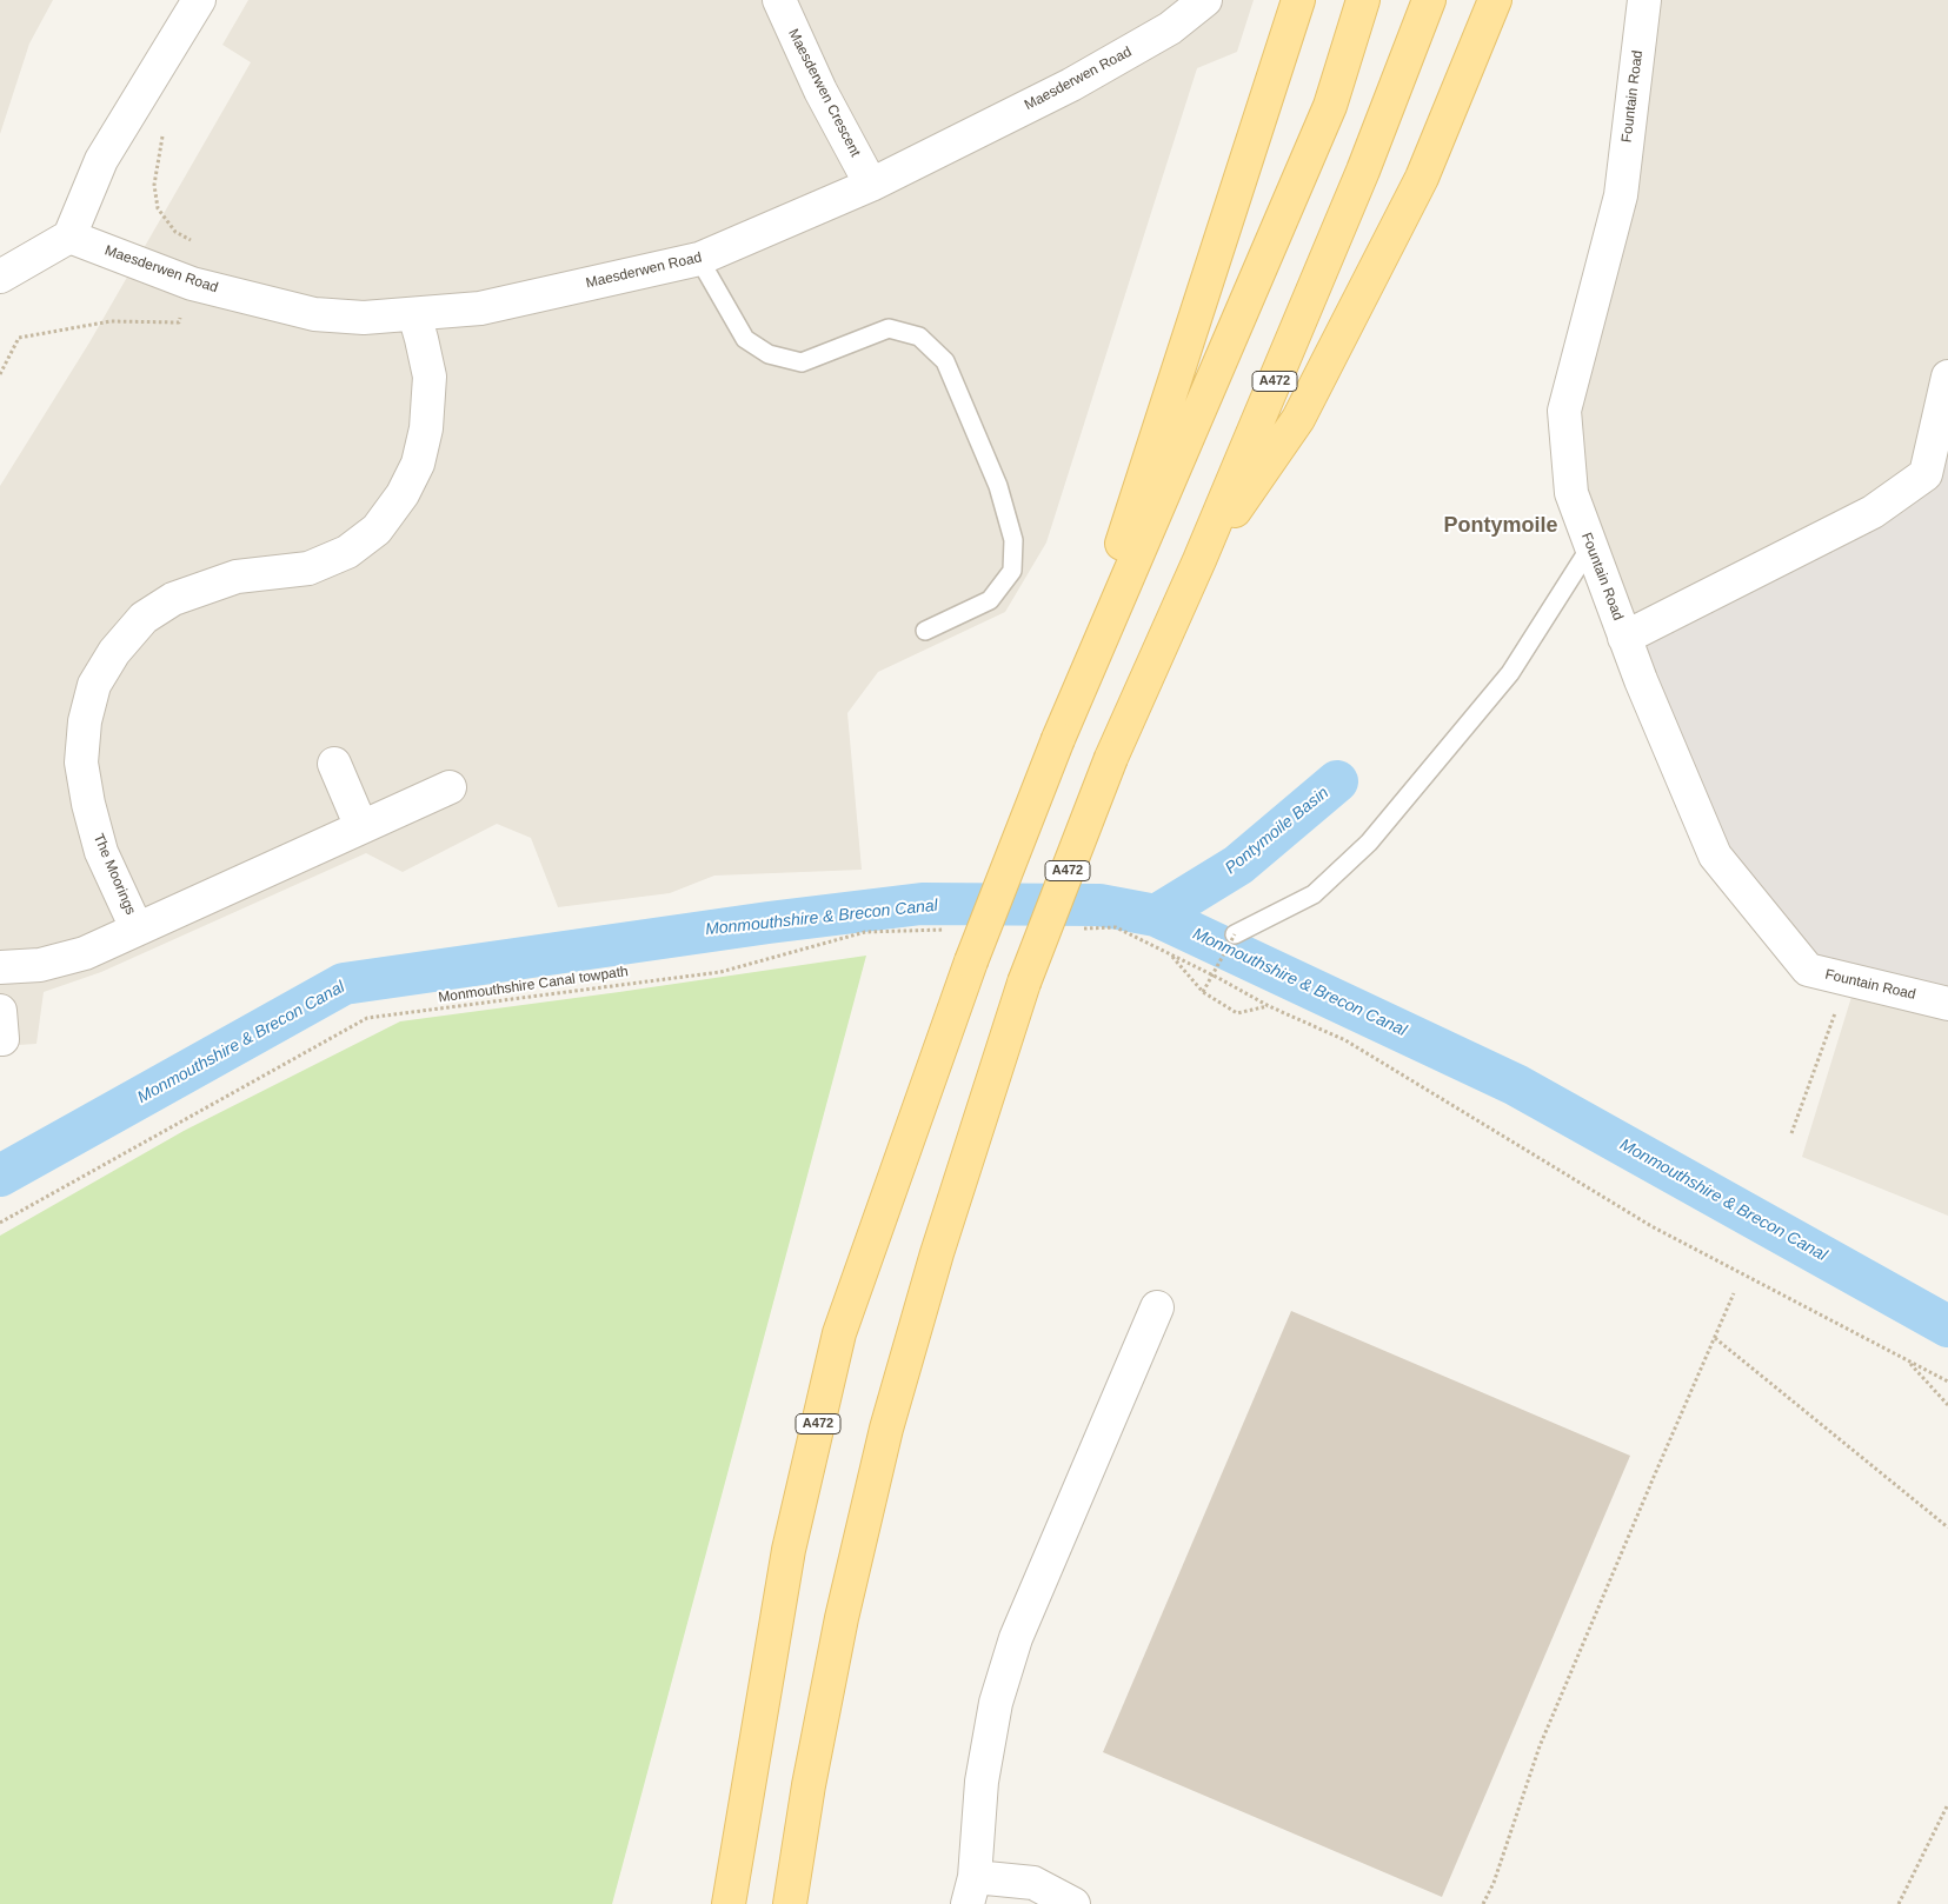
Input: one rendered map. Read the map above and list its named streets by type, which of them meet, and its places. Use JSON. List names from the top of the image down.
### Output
{
  "streets": {
    "main road": ["A472"],
    "street": [
      "Maesderwen Road",
      "Maesderwen Crescent",
      "Fountain Road",
      "The Moorings"
    ],
    "path": ["Monmouthshire Canal towpath"]
  },
  "crossings": [
    ["Maesderwen Road", "Maesderwen Crescent"],
    ["Maesderwen Road", "The Moorings"]
  ],
  "districts": ["Pontymoile"],
  "water": ["Pontymoile Basin", "Monmouthshire & Brecon Canal"]
}
